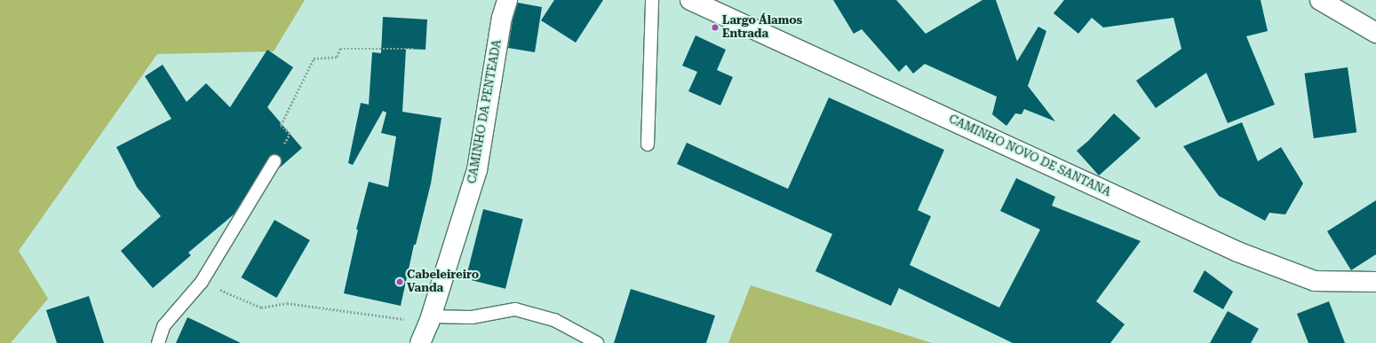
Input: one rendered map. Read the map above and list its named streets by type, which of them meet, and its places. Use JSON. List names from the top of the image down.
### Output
{
  "streets": {
    "street": ["CAMINHO DA PENTEADA", "CAMINHO NOVO DE SANTANA"]
  },
  "places": ["Largo Álamos Entrada", "Cabeleireiro Vanda"]
}
